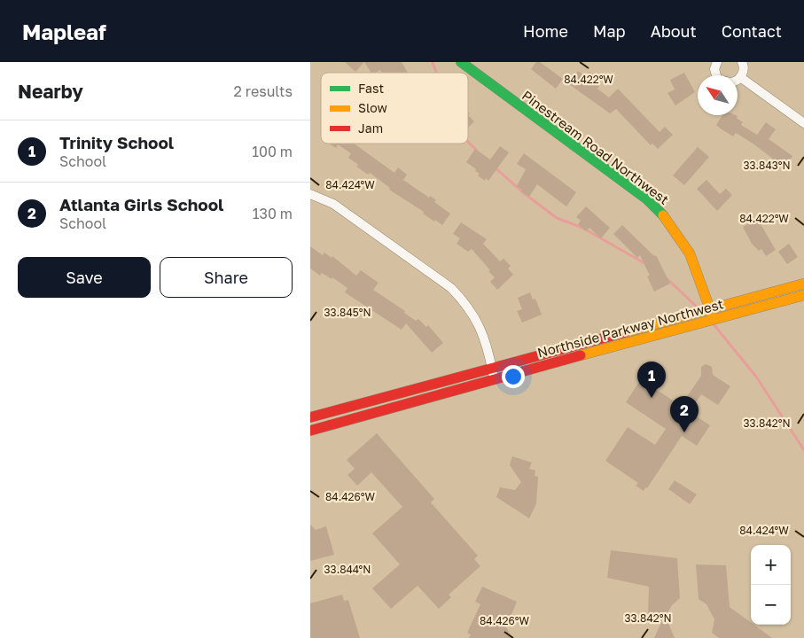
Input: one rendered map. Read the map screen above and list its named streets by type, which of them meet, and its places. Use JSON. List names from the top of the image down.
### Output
{
  "streets": {
    "main road": ["Pinestream Road Northwest", "Northside Parkway Northwest"]
  },
  "crossings": [
    ["Pinestream Road Northwest", "Northside Parkway Northwest"]
  ],
  "legend": ["Fast", "Slow", "Jam"],
  "north": "top left",
  "page": {
    "header": "Mapleaf",
    "nav": [
      "Home",
      "Map",
      "About",
      "Contact"
    ],
    "heading": ["Nearby", "2 results"],
    "list": [
      {
        "mark": "1",
        "name": "Trinity School",
        "note": "School",
        "value": "100 m"
      },
      {
        "mark": "2",
        "name": "Atlanta Girls School",
        "note": "School",
        "value": "130 m"
      }
    ],
    "buttons": ["Save", "Share"],
    "pins": ["1", "2"],
    "map_buttons": ["+", "−"]
  },
  "coordinates": [
    "84.422°W",
    "33.843°N",
    "84.424°W",
    "33.845°N",
    "33.842°N",
    "84.426°W",
    "33.844°N"
  ]
}
